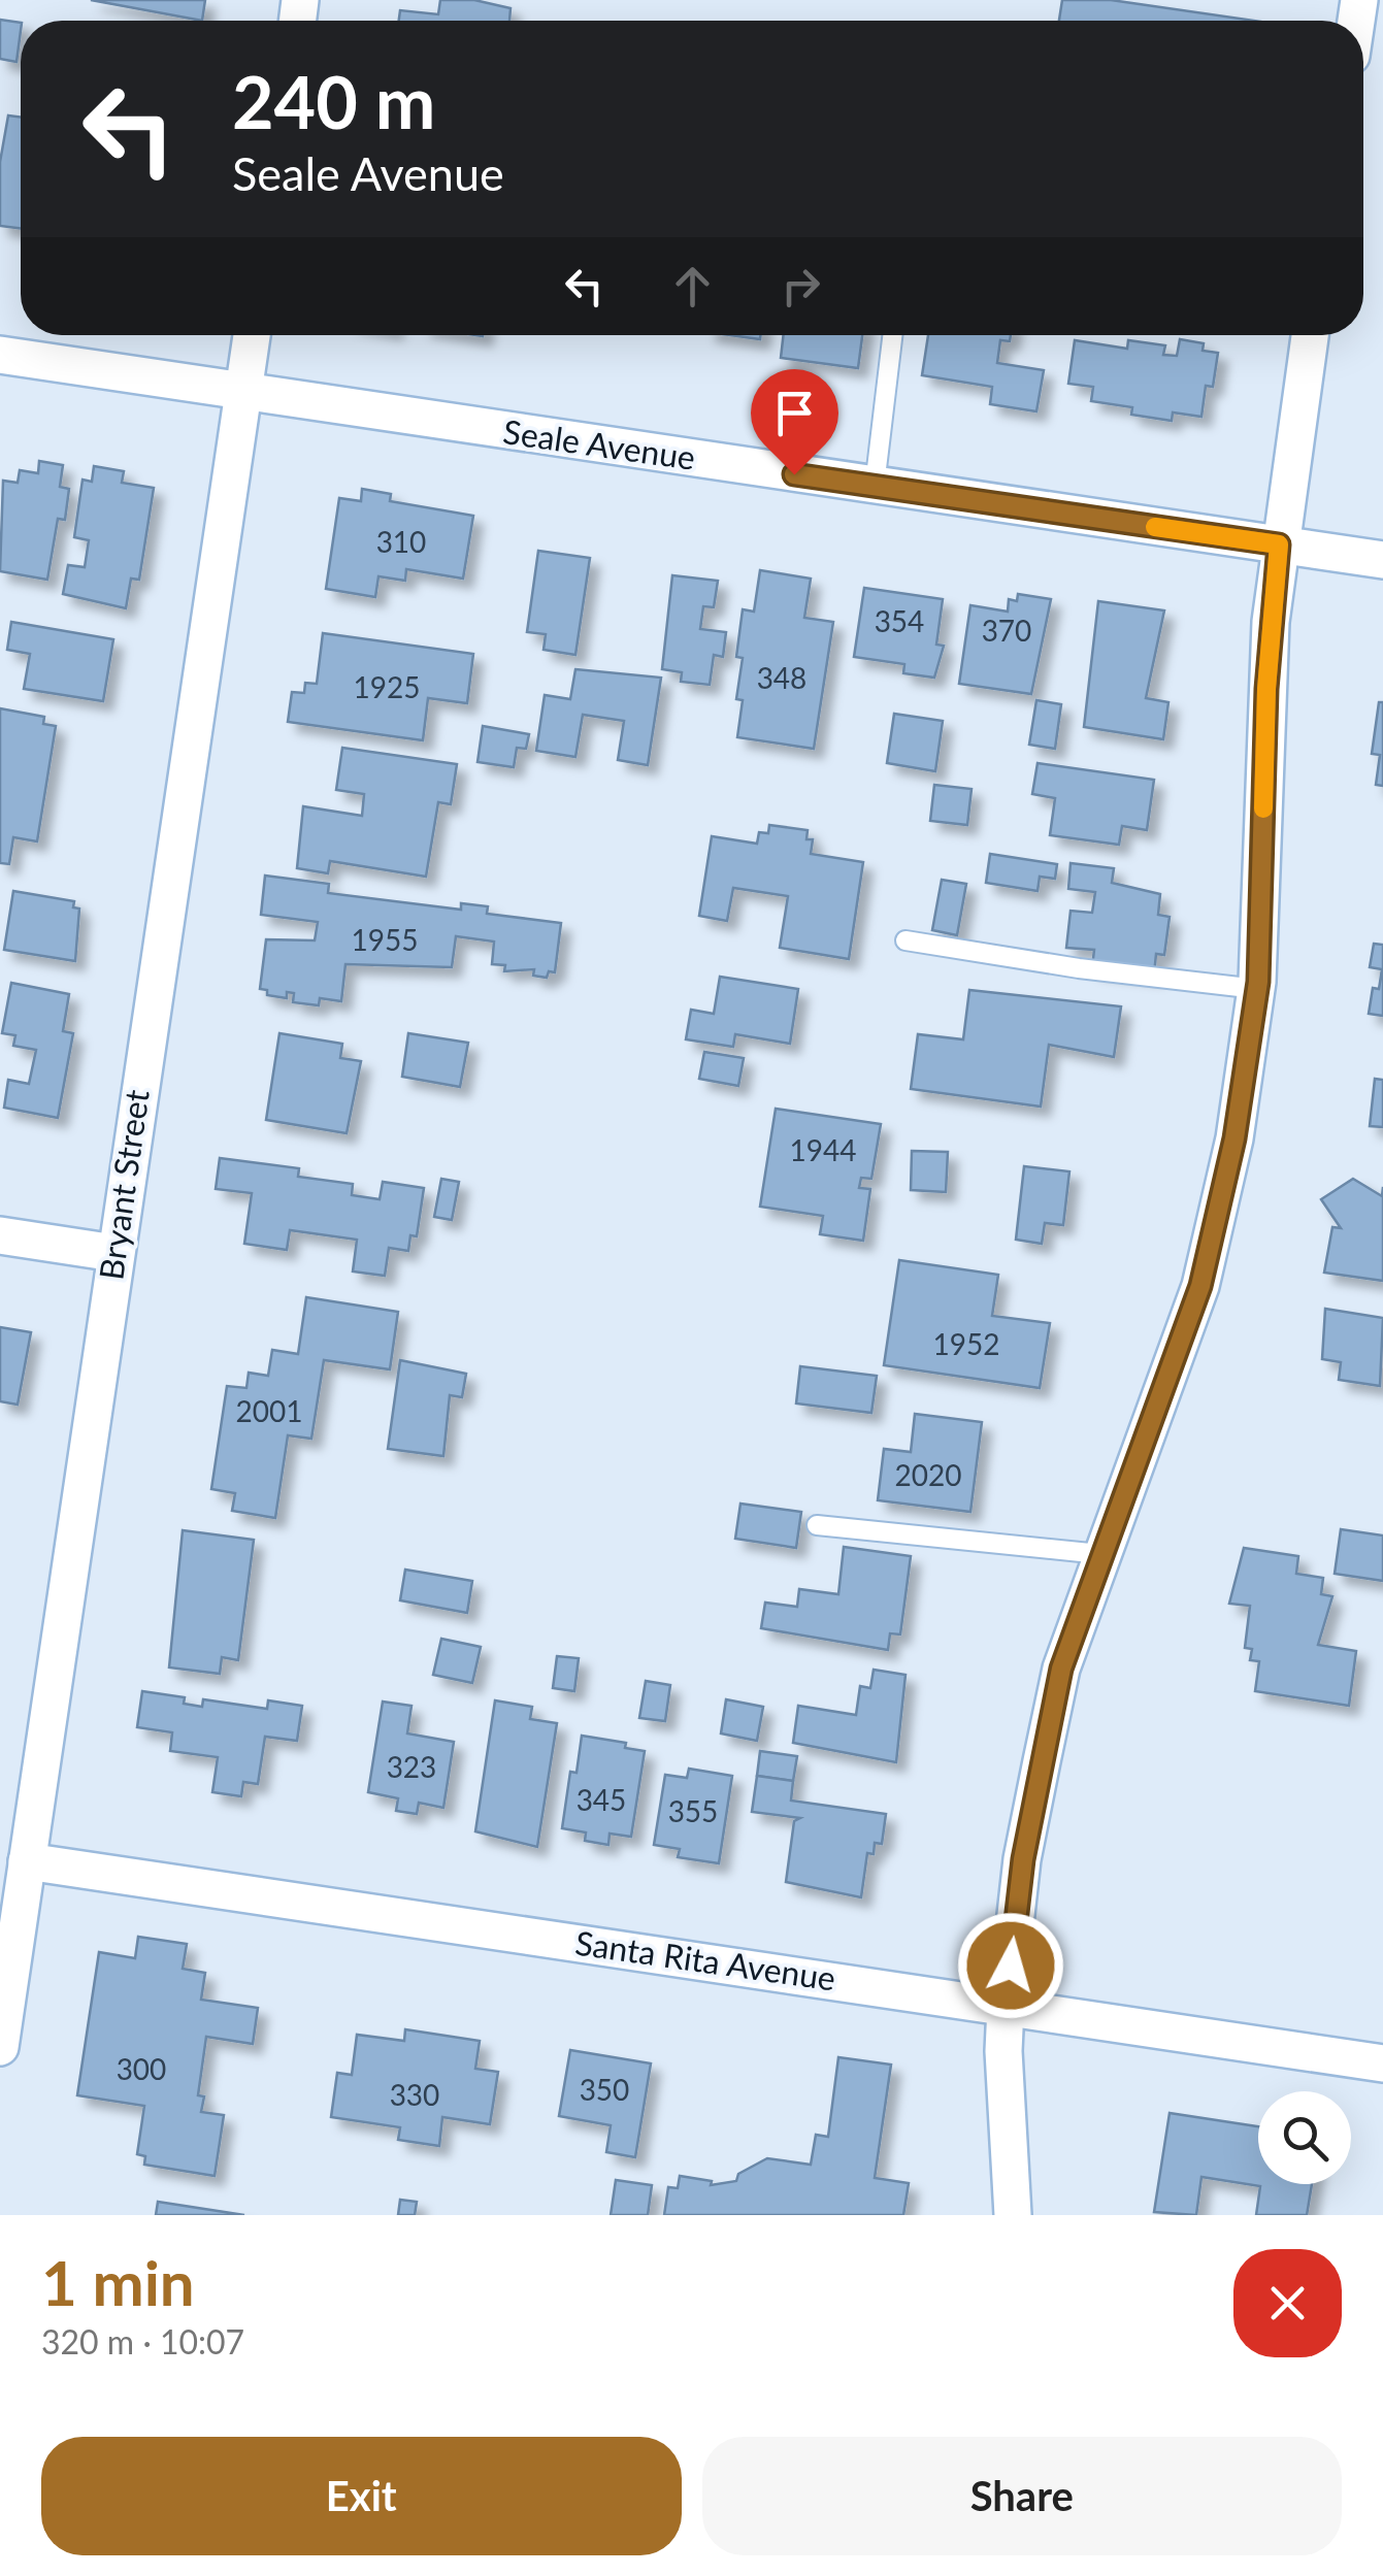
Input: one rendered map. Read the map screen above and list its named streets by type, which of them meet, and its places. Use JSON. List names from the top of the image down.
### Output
{
  "streets": {
    "street": ["Seale Avenue", "Bryant Street", "Santa Rita Avenue"]
  },
  "crossings": [
    ["Seale Avenue", "Bryant Street"],
    ["Bryant Street", "Santa Rita Avenue"]
  ],
  "house_numbers": [
    "310",
    "354",
    "370",
    "348",
    "1925",
    "1955",
    "1944",
    "1952",
    "2001",
    "2020",
    "323",
    "345",
    "355",
    "300",
    "350",
    "330"
  ],
  "page": {
    "turn": ["240 m", "Seale Avenue"],
    "heading": ["1 min", "320 m · 10:07"],
    "buttons": ["Exit", "Share"]
  }
}
